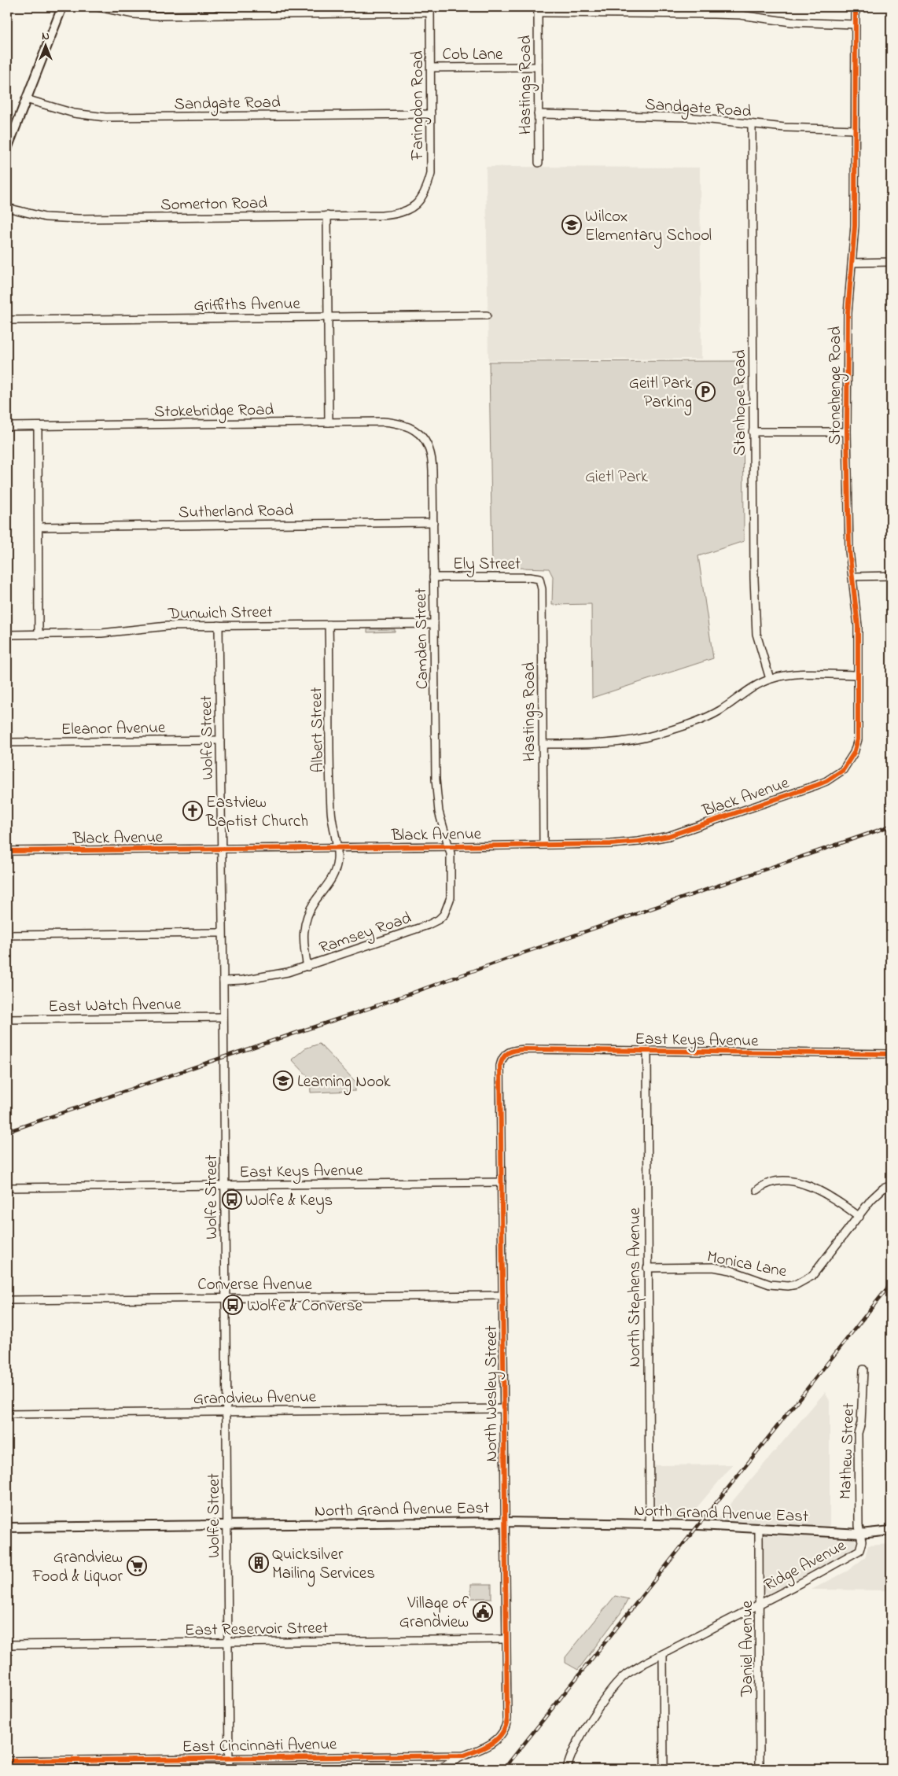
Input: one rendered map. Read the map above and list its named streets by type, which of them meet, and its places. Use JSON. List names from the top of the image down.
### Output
{
  "streets": {
    "street": [
      "Cob Lane",
      "Hastings Road",
      "Sandgate Road",
      "Faringdon Road",
      "Somerton Road",
      "Griffiths Avenue",
      "Stonehenge Road",
      "Stanhope Road",
      "Stokebridge Road",
      "Sutherland Road",
      "Ely Street",
      "Dunwich Street",
      "Camden Street",
      "Eleanor Avenue",
      "Albert Street",
      "Wolfe Street",
      "Black Avenue",
      "Ramsey Road",
      "East Watch Avenue",
      "East Keys Avenue",
      "Monica Lane",
      "Converse Avenue",
      "North Stephens Avenue",
      "North Wesley Street",
      "Grandview Avenue",
      "Mathew Street",
      "North Grand Avenue East",
      "Ridge Avenue",
      "East Reservoir Street",
      "Daniel Avenue",
      "East Cincinnati Avenue"
    ]
  },
  "crossings": [
    ["Cob Lane", "Hastings Road"],
    ["Cob Lane", "Faringdon Road"],
    ["Hastings Road", "Sandgate Road"],
    ["Hastings Road", "Ely Street"],
    ["Hastings Road", "Black Avenue"],
    ["Sandgate Road", "Faringdon Road"],
    ["Sandgate Road", "Stonehenge Road"],
    ["Sandgate Road", "Stanhope Road"],
    ["Faringdon Road", "Somerton Road"],
    ["Stonehenge Road", "Black Avenue"],
    ["Stokebridge Road", "Camden Street"],
    ["Sutherland Road", "Camden Street"],
    ["Ely Street", "Camden Street"],
    ["Dunwich Street", "Camden Street"],
    ["Dunwich Street", "Albert Street"],
    ["Dunwich Street", "Wolfe Street"],
    ["Camden Street", "Black Avenue"],
    ["Camden Street", "Ramsey Road"],
    ["Eleanor Avenue", "Wolfe Street"],
    ["Albert Street", "Black Avenue"],
    ["Albert Street", "Ramsey Road"],
    ["Wolfe Street", "Black Avenue"],
    ["Wolfe Street", "Ramsey Road"],
    ["Wolfe Street", "East Watch Avenue"],
    ["Wolfe Street", "East Keys Avenue"],
    ["Wolfe Street", "Converse Avenue"],
    ["Wolfe Street", "Grandview Avenue"],
    ["Wolfe Street", "North Grand Avenue East"],
    ["Wolfe Street", "East Reservoir Street"],
    ["Wolfe Street", "East Cincinnati Avenue"],
    ["Black Avenue", "Ramsey Road"],
    ["East Keys Avenue", "North Stephens Avenue"],
    ["East Keys Avenue", "North Wesley Street"],
    ["Monica Lane", "North Stephens Avenue"],
    ["Converse Avenue", "North Wesley Street"],
    ["North Stephens Avenue", "North Grand Avenue East"],
    ["North Wesley Street", "Grandview Avenue"],
    ["North Wesley Street", "North Grand Avenue East"],
    ["North Wesley Street", "East Reservoir Street"],
    ["North Wesley Street", "East Cincinnati Avenue"],
    ["Mathew Street", "North Grand Avenue East"],
    ["Mathew Street", "Ridge Avenue"],
    ["North Grand Avenue East", "Ridge Avenue"],
    ["North Grand Avenue East", "Daniel Avenue"],
    ["Ridge Avenue", "Daniel Avenue"]
  ],
  "parks": ["Gietl Park"],
  "places": {
    "school or university": ["Wilcox Elementary School", "Learning Nook"],
    "parking": ["Geitl Park Parking"],
    "church": ["Eastview Baptist Church"],
    "bus stop": ["Wolfe & Keys", "Wolfe & Converse"],
    "building": ["Quicksilver Mailing Services"],
    "supermarket": ["Grandview Food & Liquor"],
    "public building": ["Village of Grandview"]
  },
  "north": "top"
}
